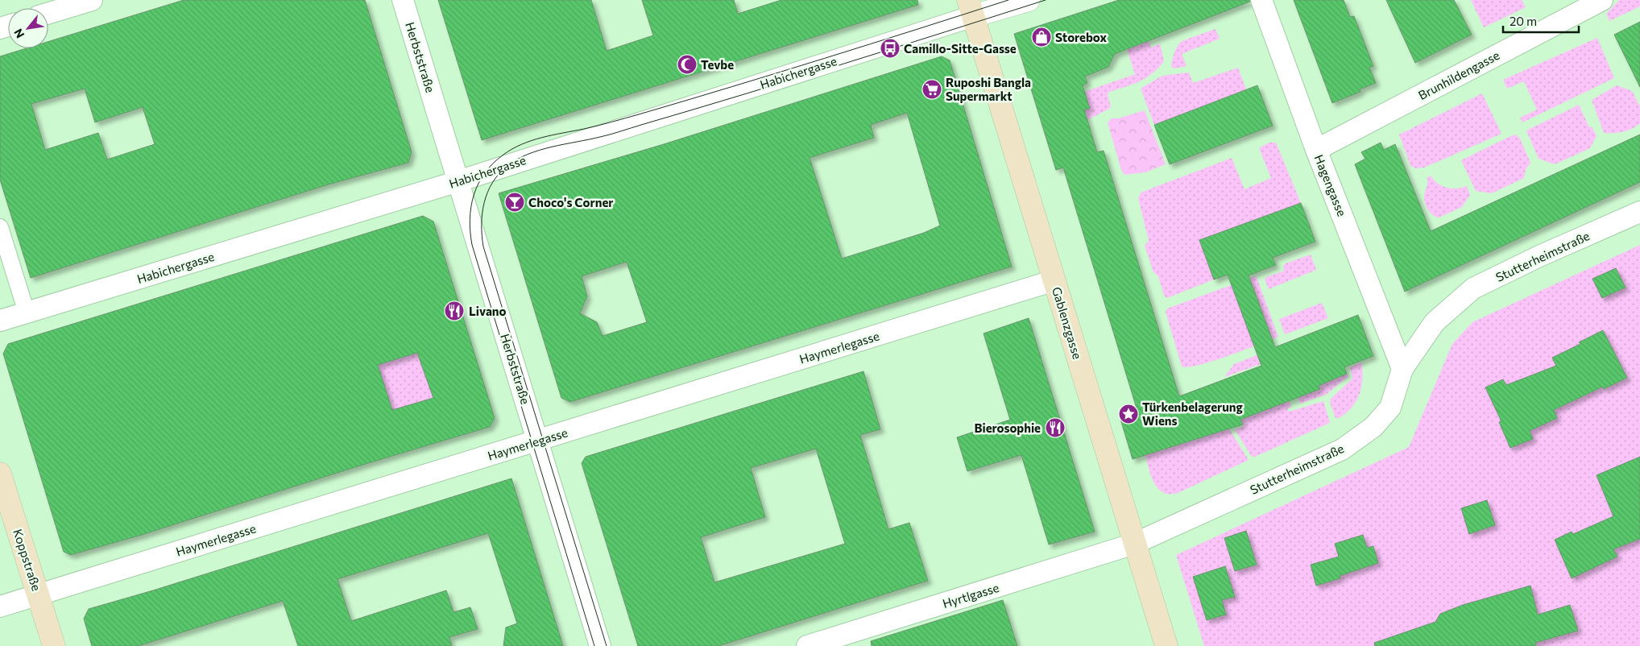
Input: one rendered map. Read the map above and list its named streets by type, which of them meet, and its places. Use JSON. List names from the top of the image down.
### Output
{
  "streets": {
    "main road": ["Gablenzgasse", "Koppstraße"],
    "street": [
      "Herbststraße",
      "Habichergasse",
      "Brunhildengasse",
      "Hagengasse",
      "Stutterheimstraße",
      "Haymerlegasse",
      "Hyrtlgasse"
    ]
  },
  "crossings": [
    ["Herbststraße", "Habichergasse"],
    ["Herbststraße", "Haymerlegasse"],
    ["Habichergasse", "Gablenzgasse"],
    ["Brunhildengasse", "Hagengasse"],
    ["Hagengasse", "Stutterheimstraße"],
    ["Stutterheimstraße", "Gablenzgasse"],
    ["Stutterheimstraße", "Hyrtlgasse"],
    ["Gablenzgasse", "Haymerlegasse"],
    ["Gablenzgasse", "Hyrtlgasse"],
    ["Haymerlegasse", "Koppstraße"]
  ],
  "places": {
    "shop": ["Storebox"],
    "bus stop": ["Camillo-Sitte-Gasse"],
    "mosque": ["Tevbe"],
    "supermarket": ["Ruposhi Bangla Supermarkt"],
    "bar": ["Choco's Corner"],
    "restaurant": ["Livano", "Bierosophie"],
    "place": ["Türkenbelagerung Wiens"]
  },
  "scale_bar": "20 m",
  "north": "bottom left"
}
